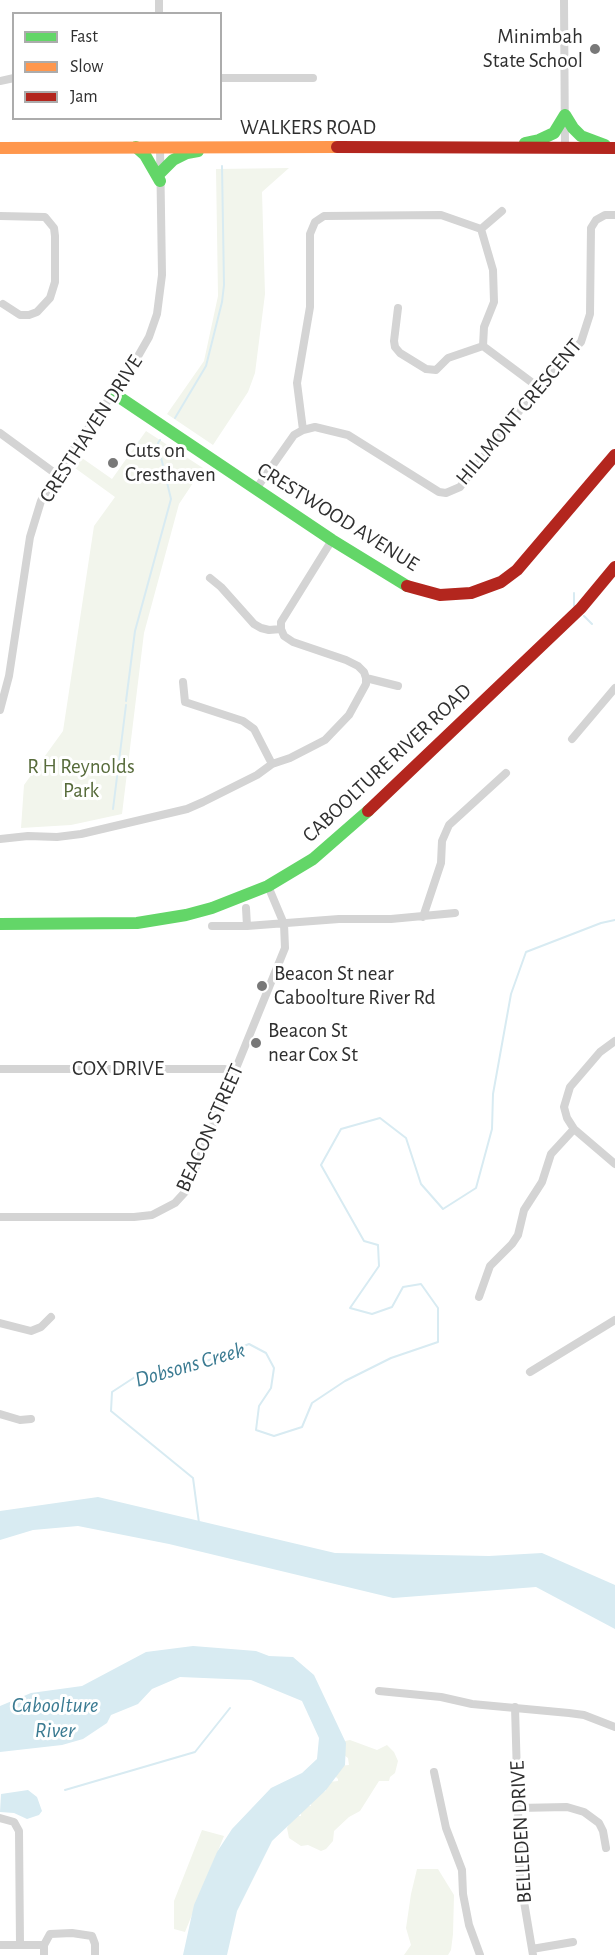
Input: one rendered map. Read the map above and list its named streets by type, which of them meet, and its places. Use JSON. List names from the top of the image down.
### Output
{
  "streets": {
    "street": [
      "WALKERS ROAD",
      "HILLMONT CRESCENT",
      "CRESTHAVEN DRIVE",
      "CRESTWOOD AVENUE",
      "CABOOLTURE RIVER ROAD",
      "COX DRIVE",
      "BEACON STREET",
      "BELLEDEN DRIVE"
    ]
  },
  "crossings": [
    ["WALKERS ROAD", "CRESTHAVEN DRIVE"],
    ["CRESTHAVEN DRIVE", "CRESTWOOD AVENUE"],
    ["CABOOLTURE RIVER ROAD", "BEACON STREET"],
    ["COX DRIVE", "BEACON STREET"]
  ],
  "water": ["Dobsons Creek", "Caboolture River"],
  "parks": ["R H Reynolds Park"],
  "places": [
    "Minimbah State School",
    "Cuts on Cresthaven",
    "Beacon St near Caboolture River Rd",
    "Beacon St near Cox St"
  ],
  "legend": ["Fast", "Slow", "Jam"]
}
